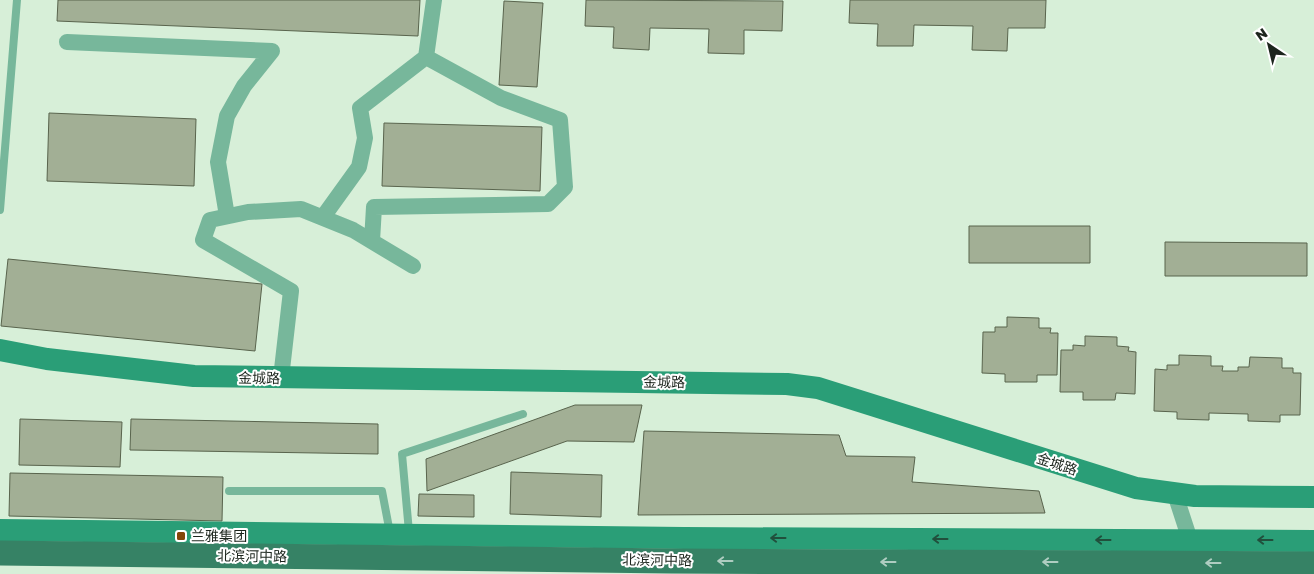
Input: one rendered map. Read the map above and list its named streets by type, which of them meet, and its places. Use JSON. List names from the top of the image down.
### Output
{
  "streets": {
    "main road": ["北滨河中路"],
    "street": ["金城路"]
  },
  "one_way": ["北滨河中路"],
  "places": {
    "transit": ["兰雅集团"]
  },
  "north": "top left"
}
